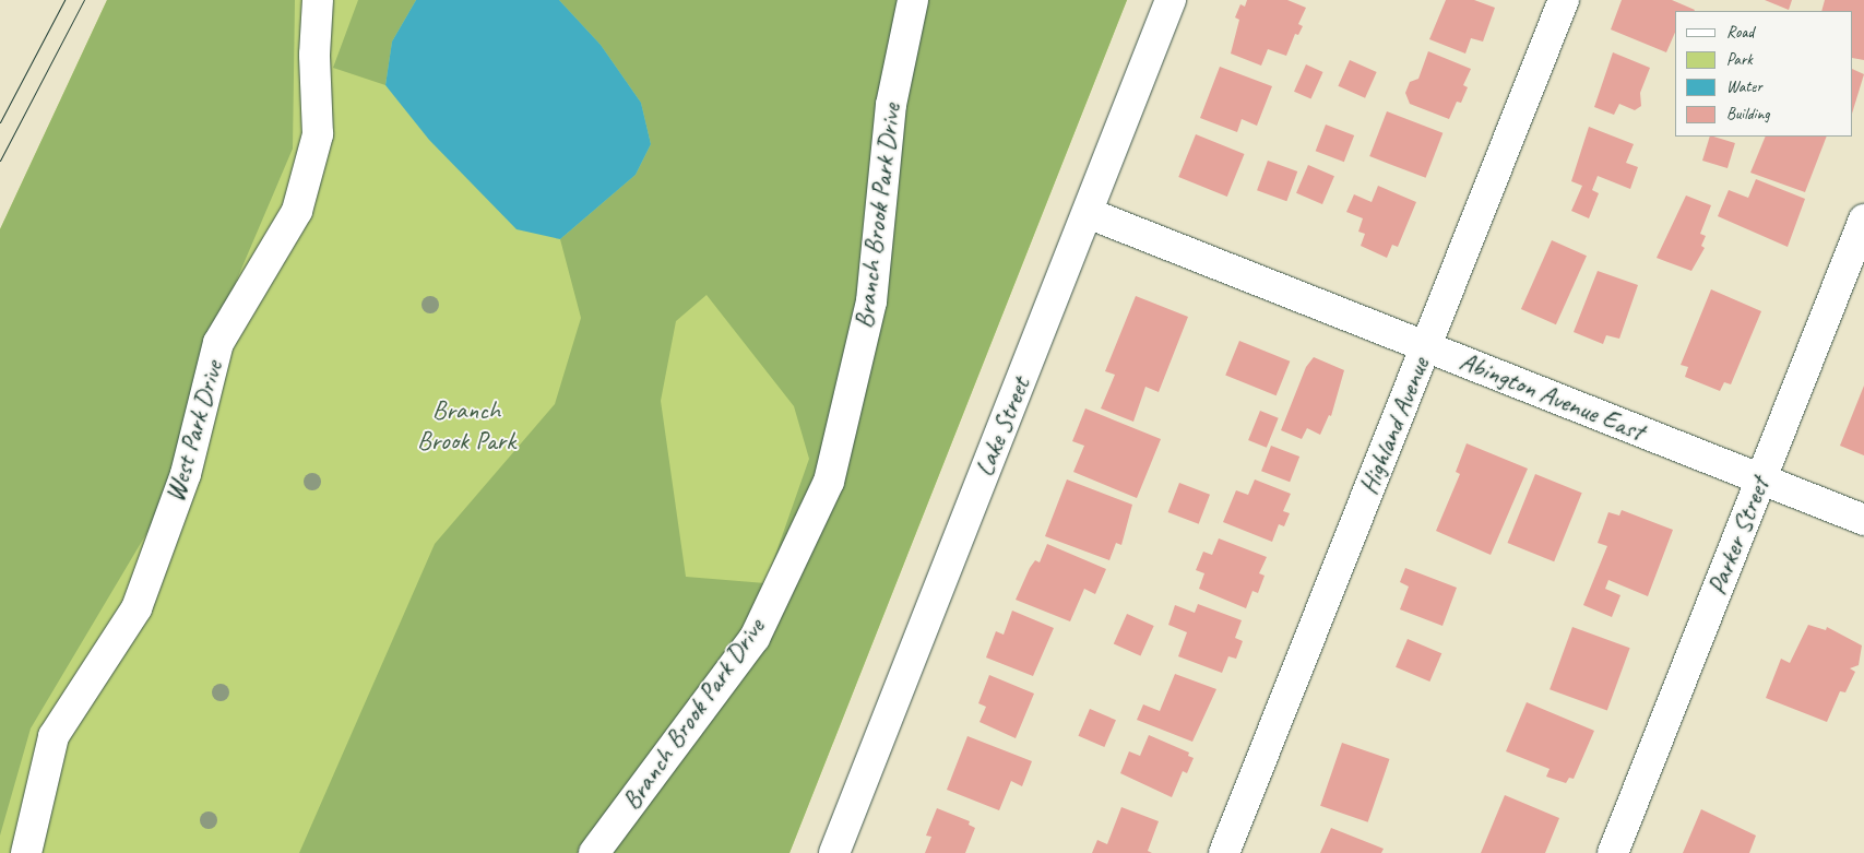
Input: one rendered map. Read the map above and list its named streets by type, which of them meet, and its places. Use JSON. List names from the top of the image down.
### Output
{
  "streets": {
    "street": [
      "Branch Brook Park Drive",
      "Abington Avenue East",
      "Highland Avenue",
      "Lake Street",
      "West Park Drive",
      "Parker Street"
    ]
  },
  "crossings": [
    ["Abington Avenue East", "Highland Avenue"],
    ["Abington Avenue East", "Lake Street"],
    ["Abington Avenue East", "Parker Street"]
  ],
  "parks": ["Branch Brook Park"],
  "legend": [
    "Road",
    "Park",
    "Water",
    "Building"
  ]
}
